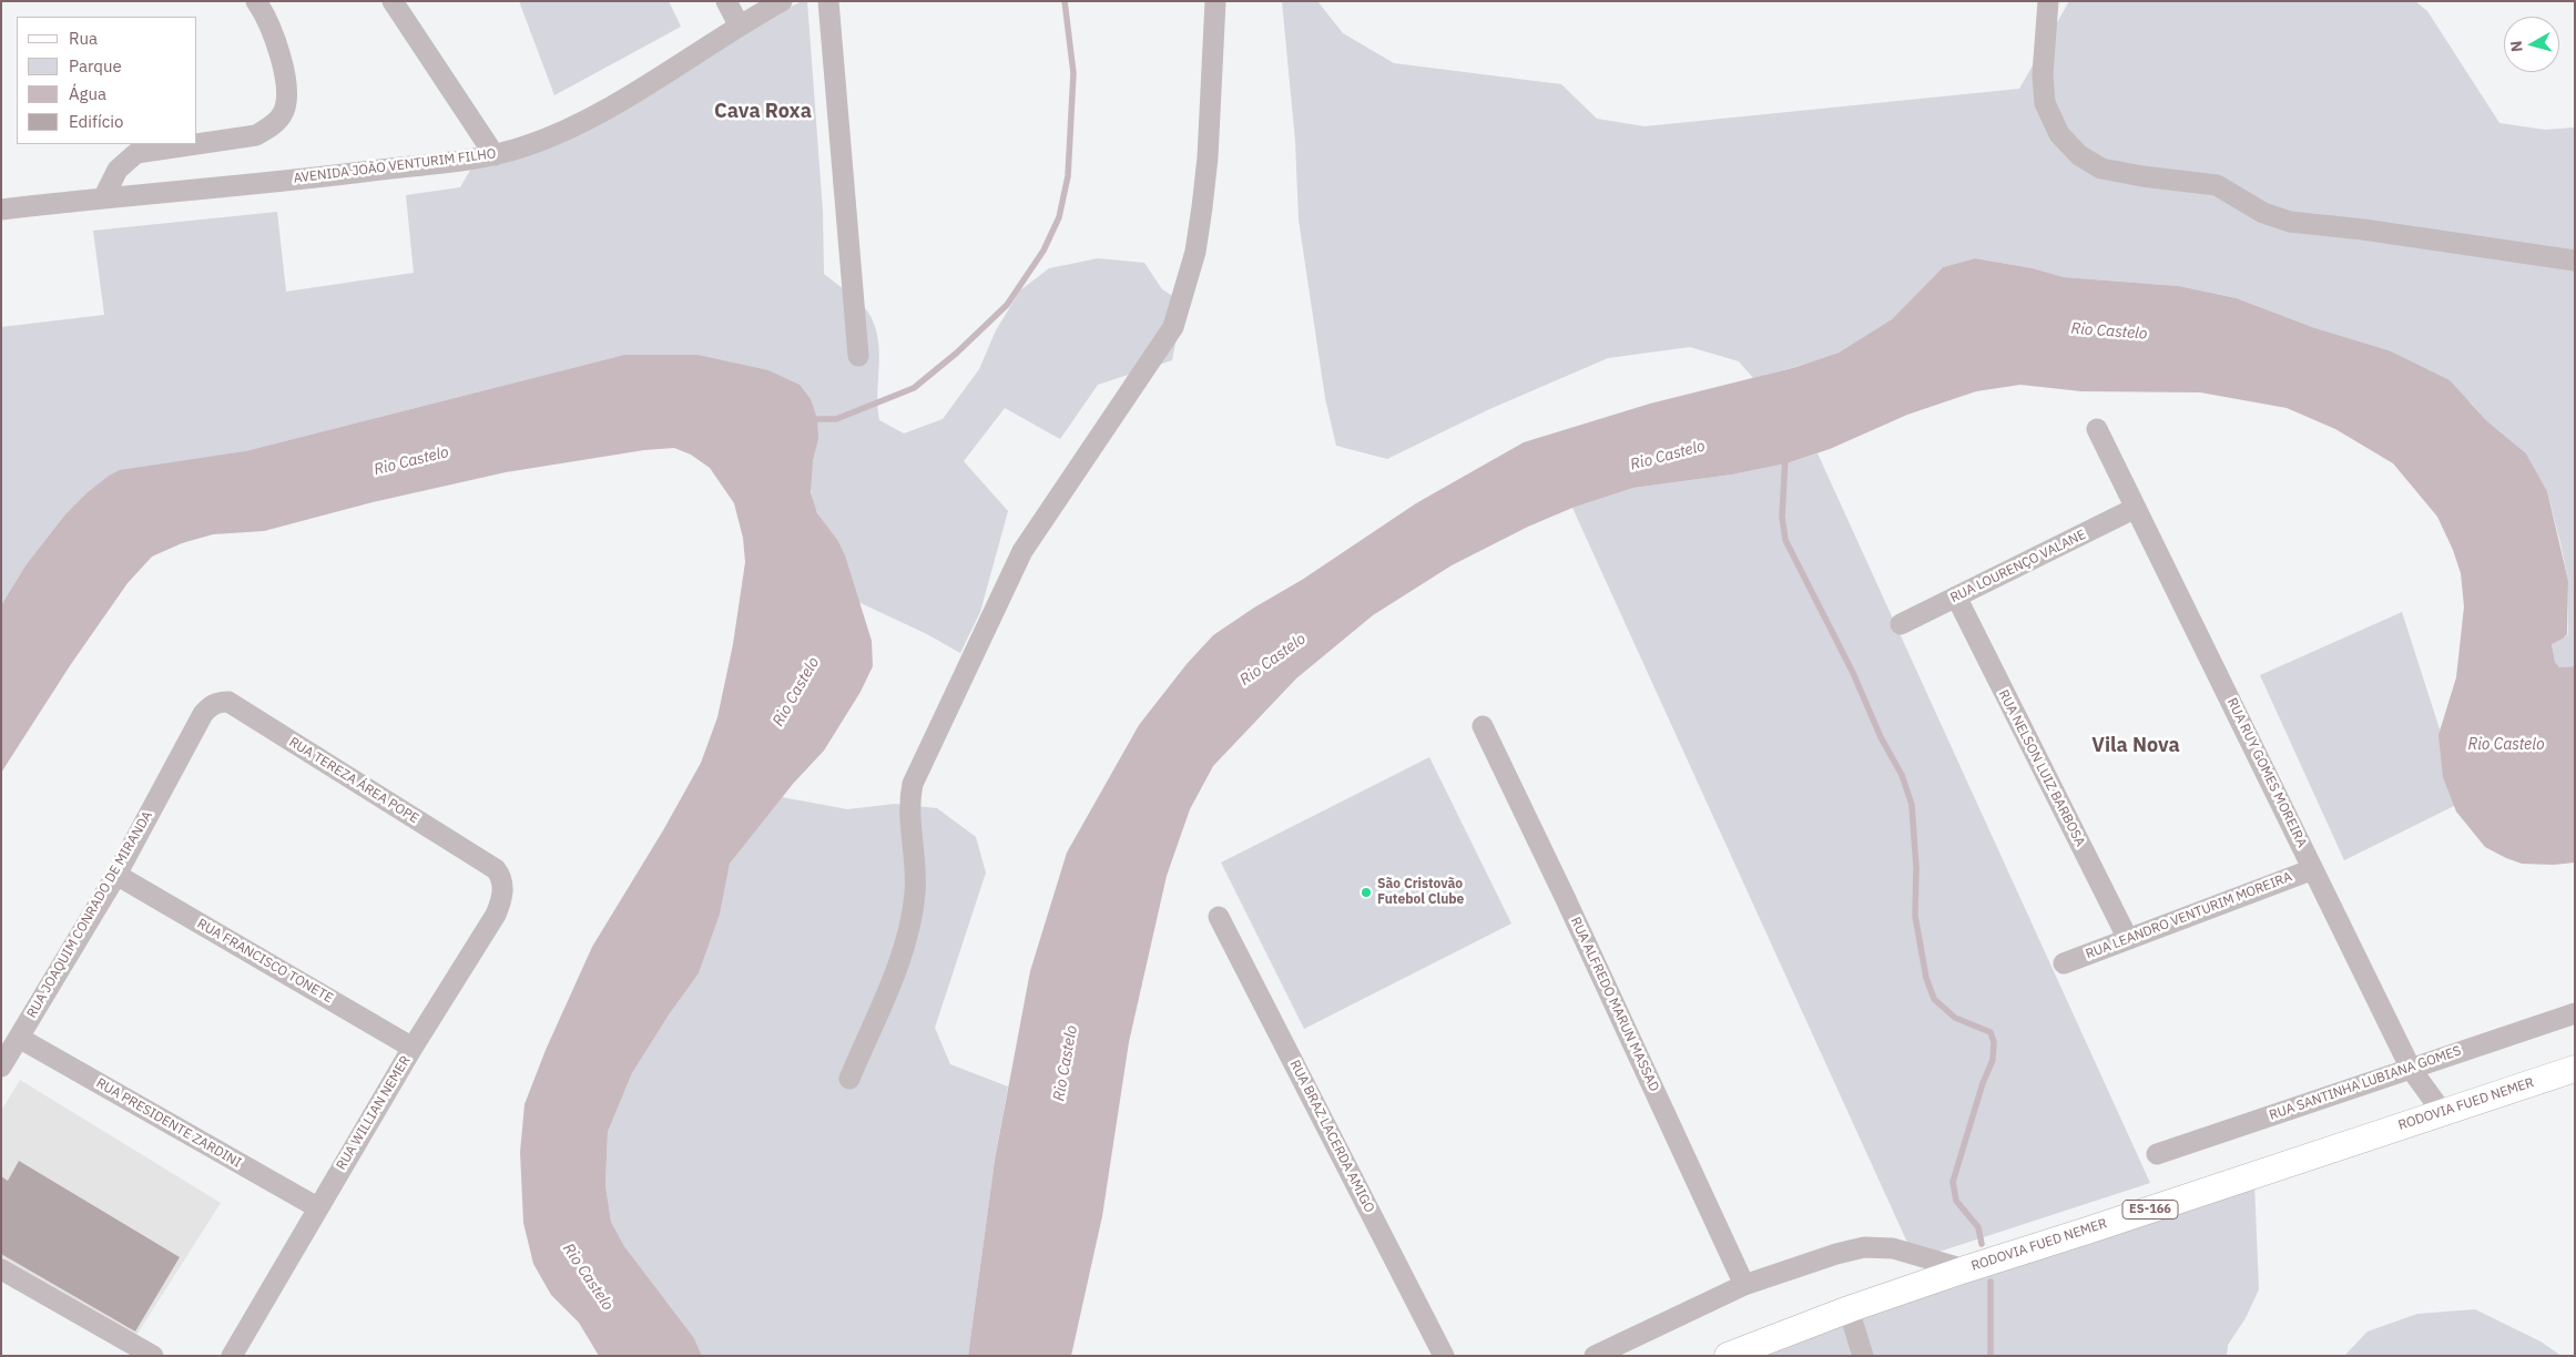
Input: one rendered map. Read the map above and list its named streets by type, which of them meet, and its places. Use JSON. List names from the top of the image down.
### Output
{
  "streets": {
    "main road": ["RODOVIA FUED NEMER", "ES-166"],
    "street": [
      "AVENIDA JOÃO VENTURIM FILHO",
      "RUA LOURENÇO VALANE",
      "RUA NELSON LUIZ BARBOSA",
      "RUA RUY GOMES MOREIRA",
      "RUA TEREZA ÁREA POPE",
      "RUA JOAQUIM CONRADO DE MIRANDA",
      "RUA LEANDRO VENTURIM MOREIRA",
      "RUA FRANCISCO TONETE",
      "RUA ALFREDO MARUN MASSAD",
      "RUA SANTINHA LUBIANA GOMES",
      "RUA WILLIAN NEMER",
      "RUA PRESIDENTE ZARDINI",
      "RUA BRAZ LACERDA AMIGO"
    ]
  },
  "crossings": [
    ["RUA LOURENÇO VALANE", "RUA NELSON LUIZ BARBOSA"],
    ["RUA LOURENÇO VALANE", "RUA RUY GOMES MOREIRA"],
    ["RUA NELSON LUIZ BARBOSA", "RUA LEANDRO VENTURIM MOREIRA"],
    ["RUA RUY GOMES MOREIRA", "RUA LEANDRO VENTURIM MOREIRA"],
    ["RUA RUY GOMES MOREIRA", "RUA SANTINHA LUBIANA GOMES"],
    ["RUA RUY GOMES MOREIRA", "RODOVIA FUED NEMER"],
    ["RUA TEREZA ÁREA POPE", "RUA JOAQUIM CONRADO DE MIRANDA"],
    ["RUA TEREZA ÁREA POPE", "RUA WILLIAN NEMER"],
    ["RUA JOAQUIM CONRADO DE MIRANDA", "RUA FRANCISCO TONETE"],
    ["RUA JOAQUIM CONRADO DE MIRANDA", "RUA PRESIDENTE ZARDINI"],
    ["RUA FRANCISCO TONETE", "RUA WILLIAN NEMER"],
    ["RUA WILLIAN NEMER", "RUA PRESIDENTE ZARDINI"]
  ],
  "districts": ["Cava Roxa", "Vila Nova"],
  "water": ["Rio Castelo"],
  "places": ["São Cristovão Futebol Clube"],
  "legend": [
    "Rua",
    "Parque",
    "Água",
    "Edifício"
  ],
  "north": "left"
}
